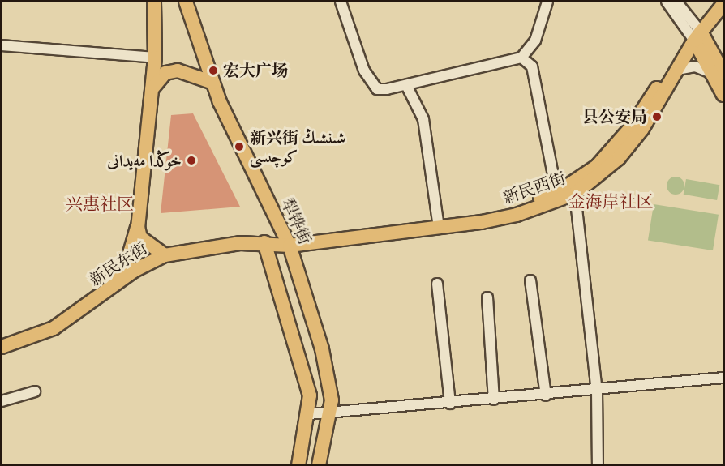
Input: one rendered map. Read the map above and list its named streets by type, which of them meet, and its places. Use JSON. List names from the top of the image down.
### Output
{
  "streets": {
    "main road": ["新民西街", "犁铧街", "新民东街"]
  },
  "crossings": [
    ["新民西街", "犁铧街"],
    ["新民西街", "新民东街"]
  ],
  "districts": ["金海岸社区", "兴惠社区"],
  "places": [
    "宏大广场",
    "县公安局",
    "新兴街 شىنشىڭ كوچىسى",
    "خوڭدا مەيدانى"
  ]
}
